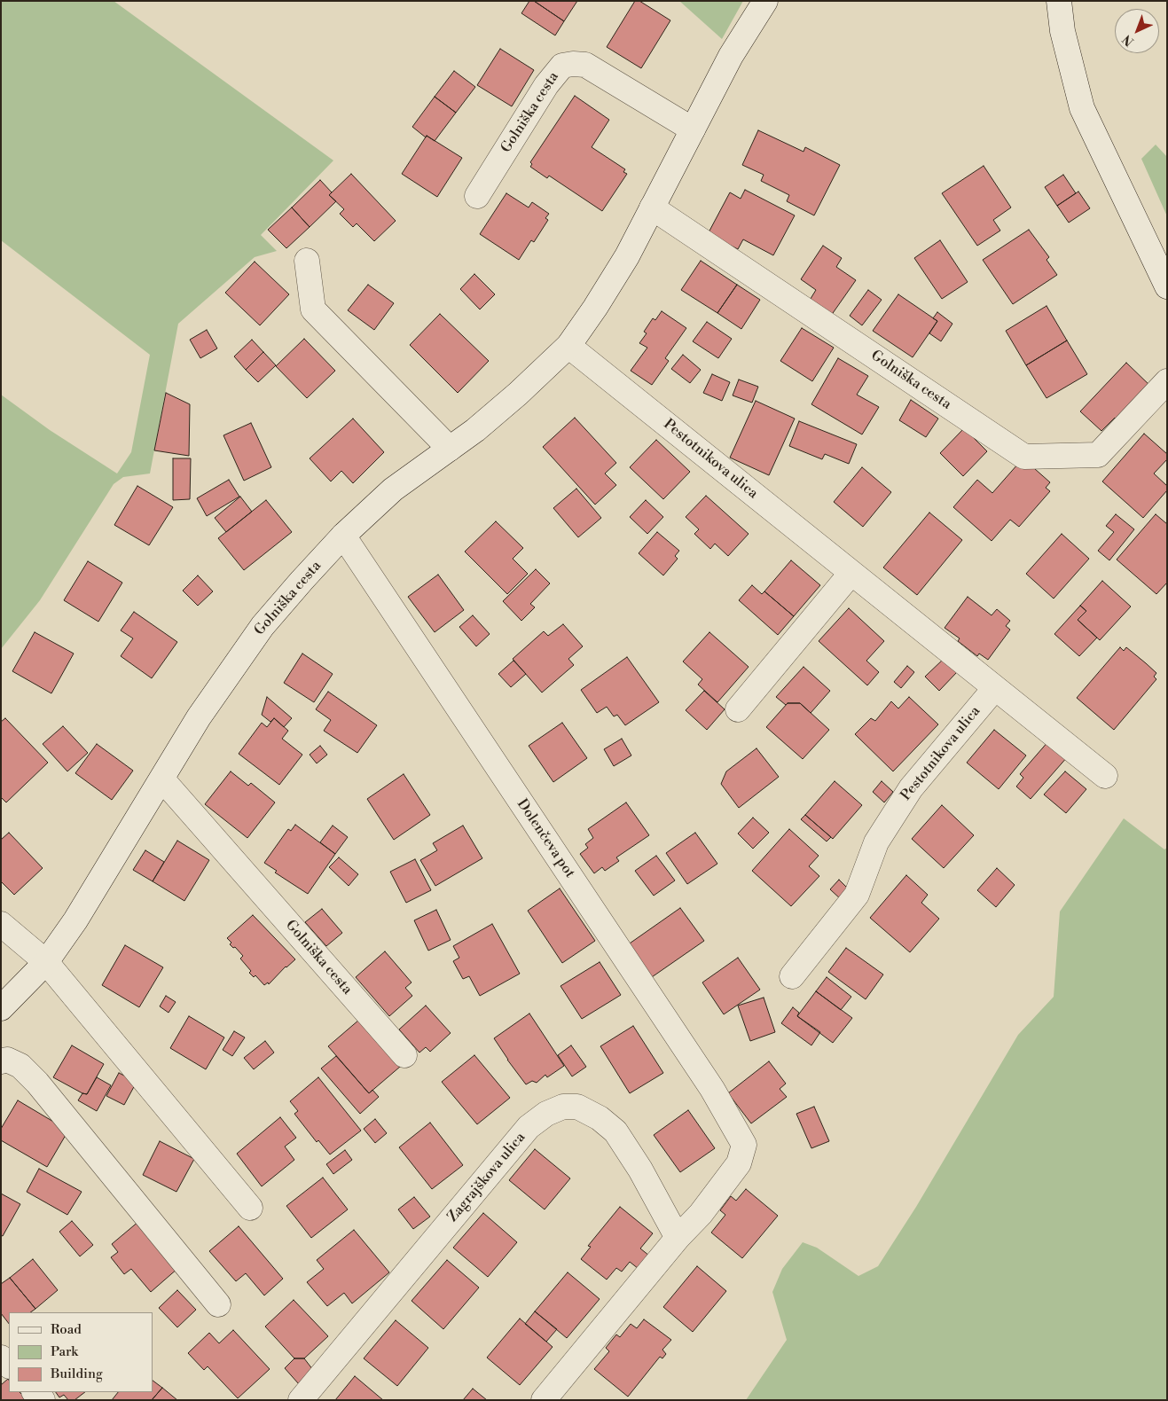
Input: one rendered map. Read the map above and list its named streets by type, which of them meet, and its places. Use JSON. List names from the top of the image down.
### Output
{
  "streets": {
    "street": [
      "Golniška cesta",
      "Pestotnikova ulica",
      "Dolenčeva pot",
      "Zagrajškova ulica"
    ]
  },
  "crossings": [
    ["Golniška cesta", "Pestotnikova ulica"],
    ["Golniška cesta", "Dolenčeva pot"],
    ["Dolenčeva pot", "Zagrajškova ulica"]
  ],
  "legend": ["Road", "Park", "Building"],
  "north": "bottom left"
}
